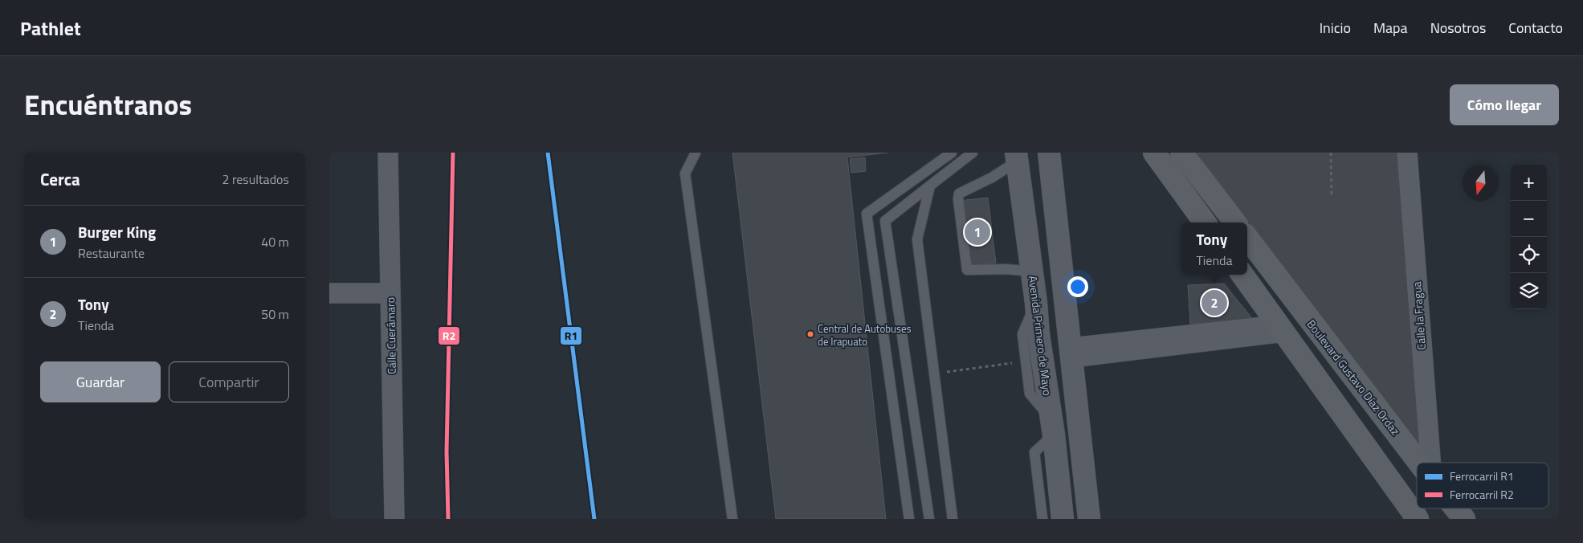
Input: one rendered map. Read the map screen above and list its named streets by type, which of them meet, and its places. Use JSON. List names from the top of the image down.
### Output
{
  "streets": {
    "main road": ["Boulevard Gustavo Díaz Ordaz"],
    "street": ["Calle la Fragua", "Calle Cuerámaro", "Avenida Primero de Mayo"]
  },
  "places": ["Central de Autobuses de Irapuato"],
  "lines": ["rail line R1", "rail line R2"],
  "legend": ["Ferrocarril R1", "Ferrocarril R2"],
  "north": "bottom",
  "page": {
    "header": "Pathlet",
    "nav": [
      "Inicio",
      "Mapa",
      "Nosotros",
      "Contacto"
    ],
    "title": "Encuéntranos",
    "buttons": [
      "Cómo llegar",
      ["Guardar", "Compartir"]
    ],
    "heading": ["Cerca", "2 resultados"],
    "map_buttons": ["+", "−"],
    "list": [
      {
        "mark": "1",
        "name": "Burger King",
        "note": "Restaurante",
        "value": "40 m"
      },
      {
        "mark": "2",
        "name": "Tony",
        "note": "Tienda",
        "value": "50 m"
      }
    ],
    "pins": ["1", "2"],
    "popup": ["Tony", "Tienda"]
  }
}
